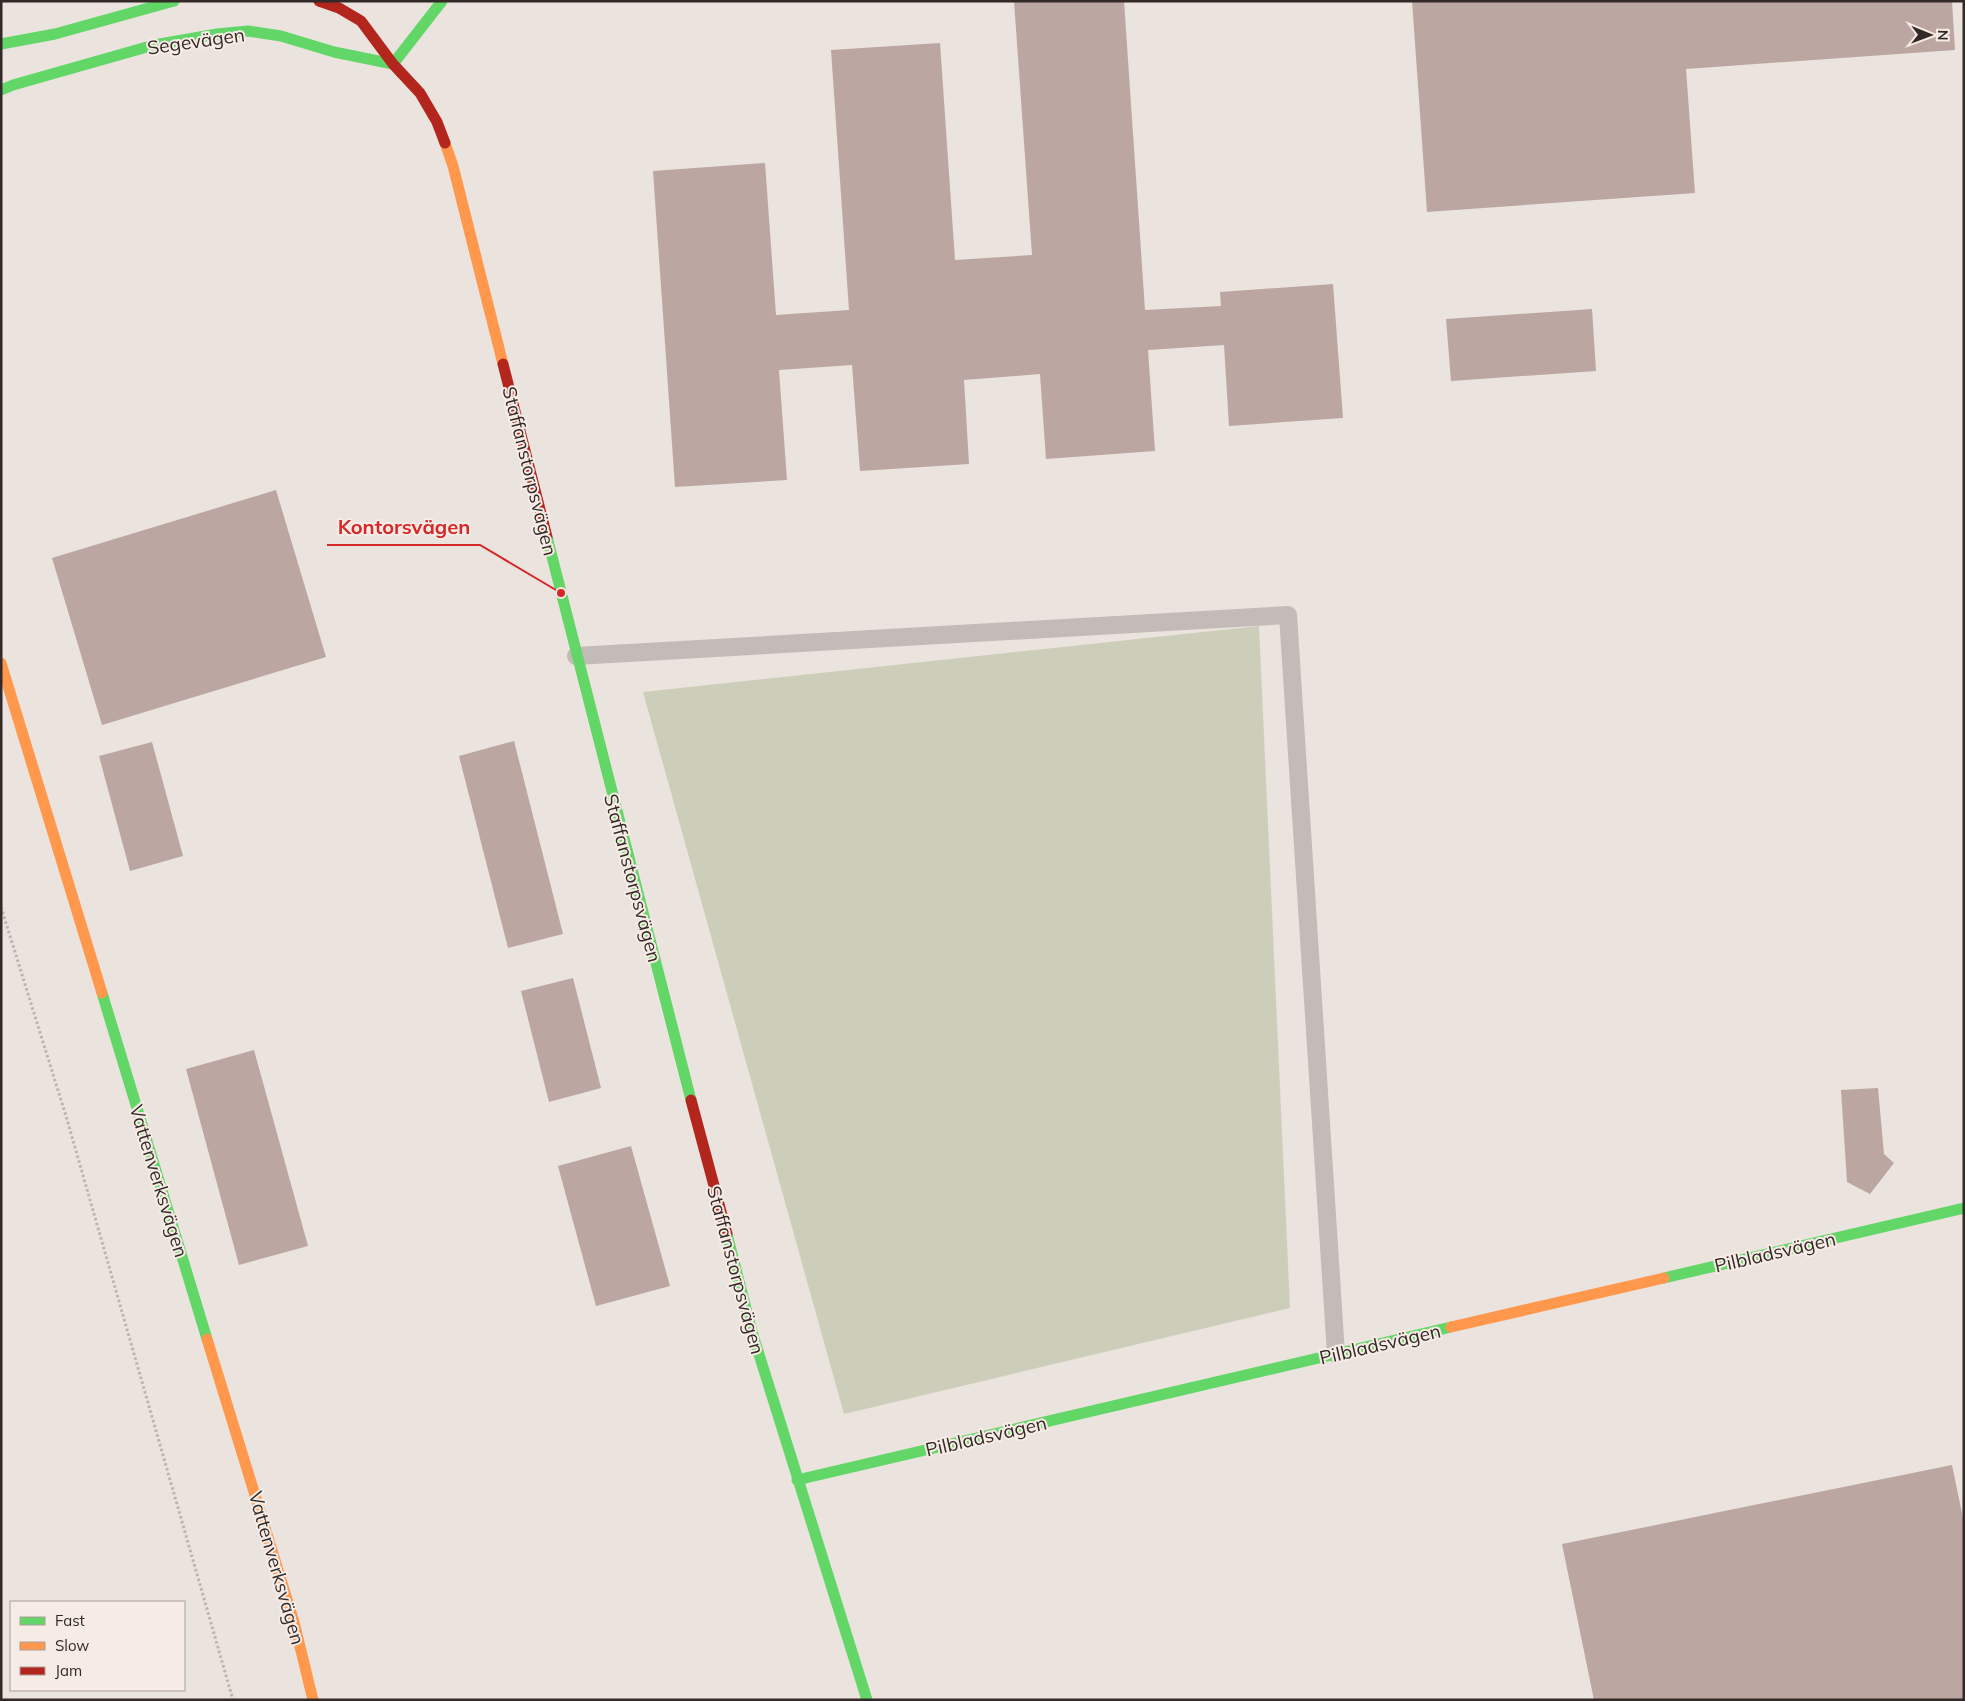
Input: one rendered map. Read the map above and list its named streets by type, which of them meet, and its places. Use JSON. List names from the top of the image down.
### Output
{
  "streets": {
    "street": [
      "Segevägen",
      "Staffanstorpsvägen",
      "Vattenverksvägen",
      "Pilbladsvägen"
    ]
  },
  "crossings": [
    ["Segevägen", "Staffanstorpsvägen"],
    ["Staffanstorpsvägen", "Pilbladsvägen"]
  ],
  "places": ["Kontorsvägen"],
  "legend": ["Fast", "Slow", "Jam"],
  "north": "right"
}
